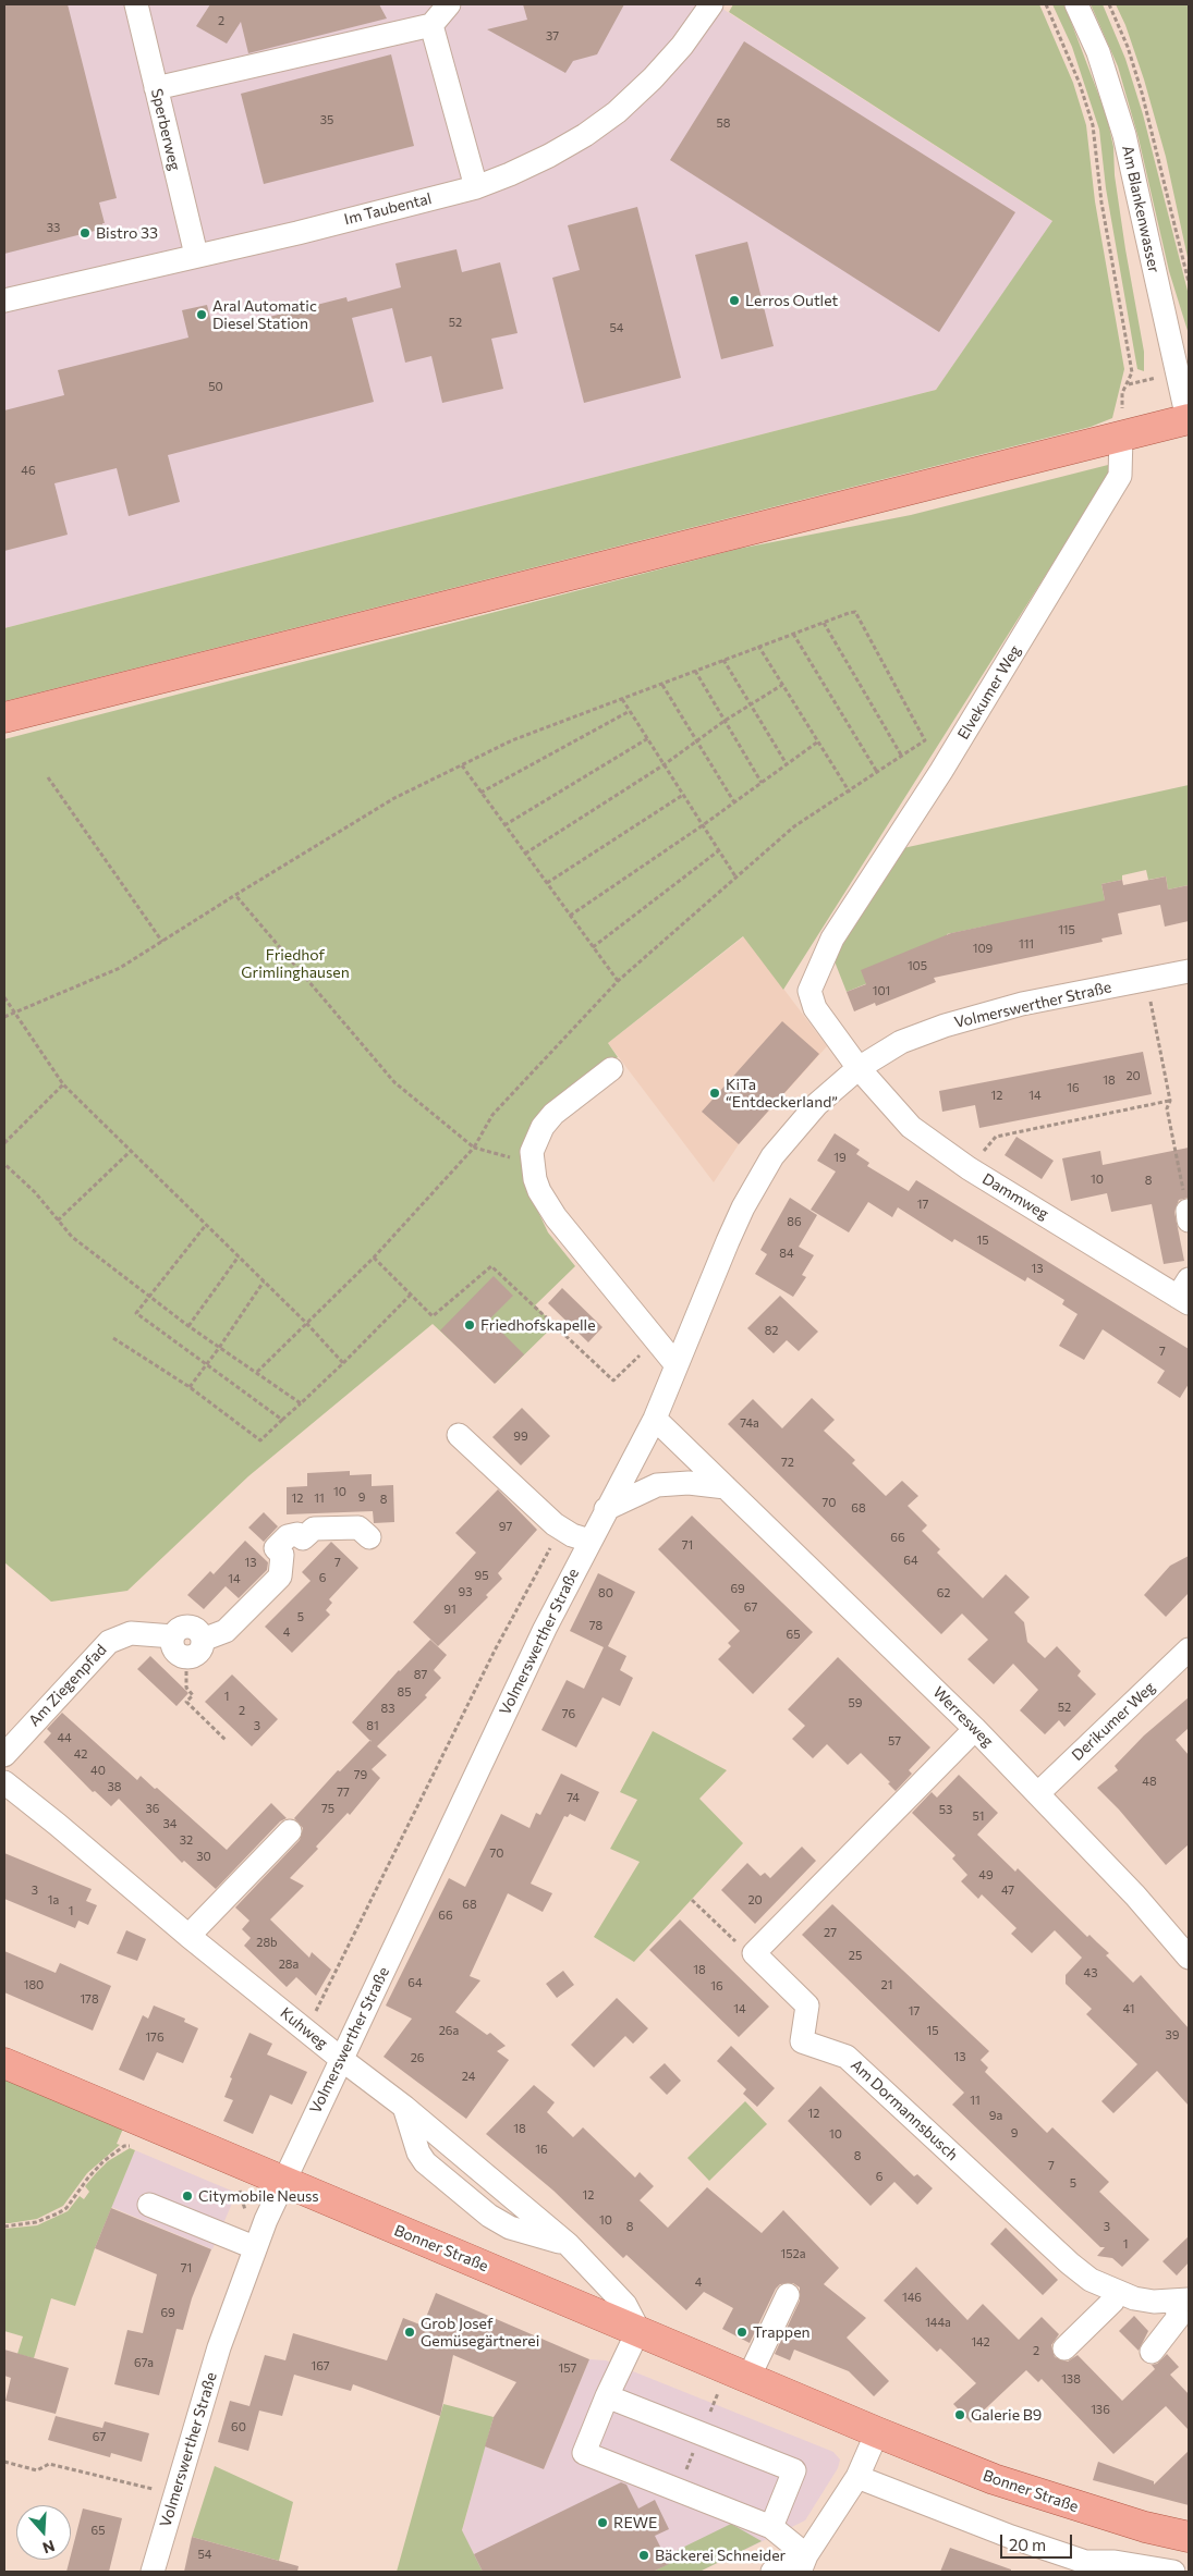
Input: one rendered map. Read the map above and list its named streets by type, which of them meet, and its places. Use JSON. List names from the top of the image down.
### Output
{
  "streets": {
    "main road": ["Bonner Straße"],
    "street": [
      "Sperberweg",
      "Im Taubental",
      "Am Blankenwasser",
      "Elvekumer Weg",
      "Volmerswerther Straße",
      "Dammweg",
      "Am Ziegenpfad",
      "Werresweg",
      "Derikumer Weg",
      "Kuhweg",
      "Am Dormannsbusch"
    ]
  },
  "crossings": [
    ["Sperberweg", "Im Taubental"],
    ["Elvekumer Weg", "Volmerswerther Straße"],
    ["Elvekumer Weg", "Dammweg"],
    ["Volmerswerther Straße", "Dammweg"],
    ["Volmerswerther Straße", "Werresweg"],
    ["Volmerswerther Straße", "Kuhweg"],
    ["Volmerswerther Straße", "Bonner Straße"],
    ["Werresweg", "Derikumer Weg"],
    ["Kuhweg", "Bonner Straße"]
  ],
  "parks": ["Friedhof Grimlinghausen"],
  "places": [
    "Bistro 33",
    "Lerros Outlet",
    "Aral Automatic Diesel Station",
    "KiTa “Entdeckerland”",
    "Friedhofskapelle",
    "Citymobile Neuss",
    "Grob Josef Gemüsegärtnerei",
    "Trappen",
    "Galerie B9",
    "REWE",
    "Bäckerei Schneider"
  ],
  "house_numbers": [
    "2",
    "37",
    "35",
    "58",
    "33",
    "52",
    "54",
    "50",
    "46",
    "115",
    "111",
    "109",
    "105",
    "101",
    "20",
    "18",
    "16",
    "12",
    "14",
    "19",
    "10",
    "8",
    "17",
    "86",
    "15",
    "84",
    "13",
    "82",
    "7",
    "74a",
    "99",
    "72",
    "10",
    "9",
    "12",
    "11",
    "8",
    "70",
    "68",
    "97",
    "66",
    "71",
    "64",
    "13",
    "7",
    "95",
    "6",
    "14",
    "69",
    "93",
    "80",
    "62",
    "67",
    "91",
    "5",
    "78",
    "4",
    "65",
    "87",
    "85",
    "1",
    "59",
    "52",
    "83",
    "2",
    "76",
    "3",
    "81",
    "44",
    "57",
    "42",
    "40",
    "79",
    "48",
    "38",
    "77",
    "74",
    "36",
    "75",
    "53",
    "51",
    "34",
    "32",
    "70",
    "30",
    "49",
    "3",
    "47",
    "1a",
    "20",
    "68",
    "1",
    "66",
    "27",
    "28b",
    "25",
    "28a",
    "18",
    "43",
    "64",
    "180",
    "21",
    "16",
    "178",
    "14",
    "41",
    "17",
    "26a",
    "15",
    "39",
    "176",
    "13",
    "26",
    "24",
    "11",
    "12",
    "9a",
    "18",
    "9",
    "10",
    "16",
    "8",
    "7",
    "6",
    "5",
    "12",
    "10",
    "8",
    "3",
    "1",
    "152a",
    "71",
    "4",
    "146",
    "69",
    "144a",
    "142",
    "2",
    "67a",
    "167",
    "157",
    "138",
    "136",
    "60",
    "67",
    "65",
    "54"
  ],
  "scale_bar": "20 m",
  "north": "bottom"
}
